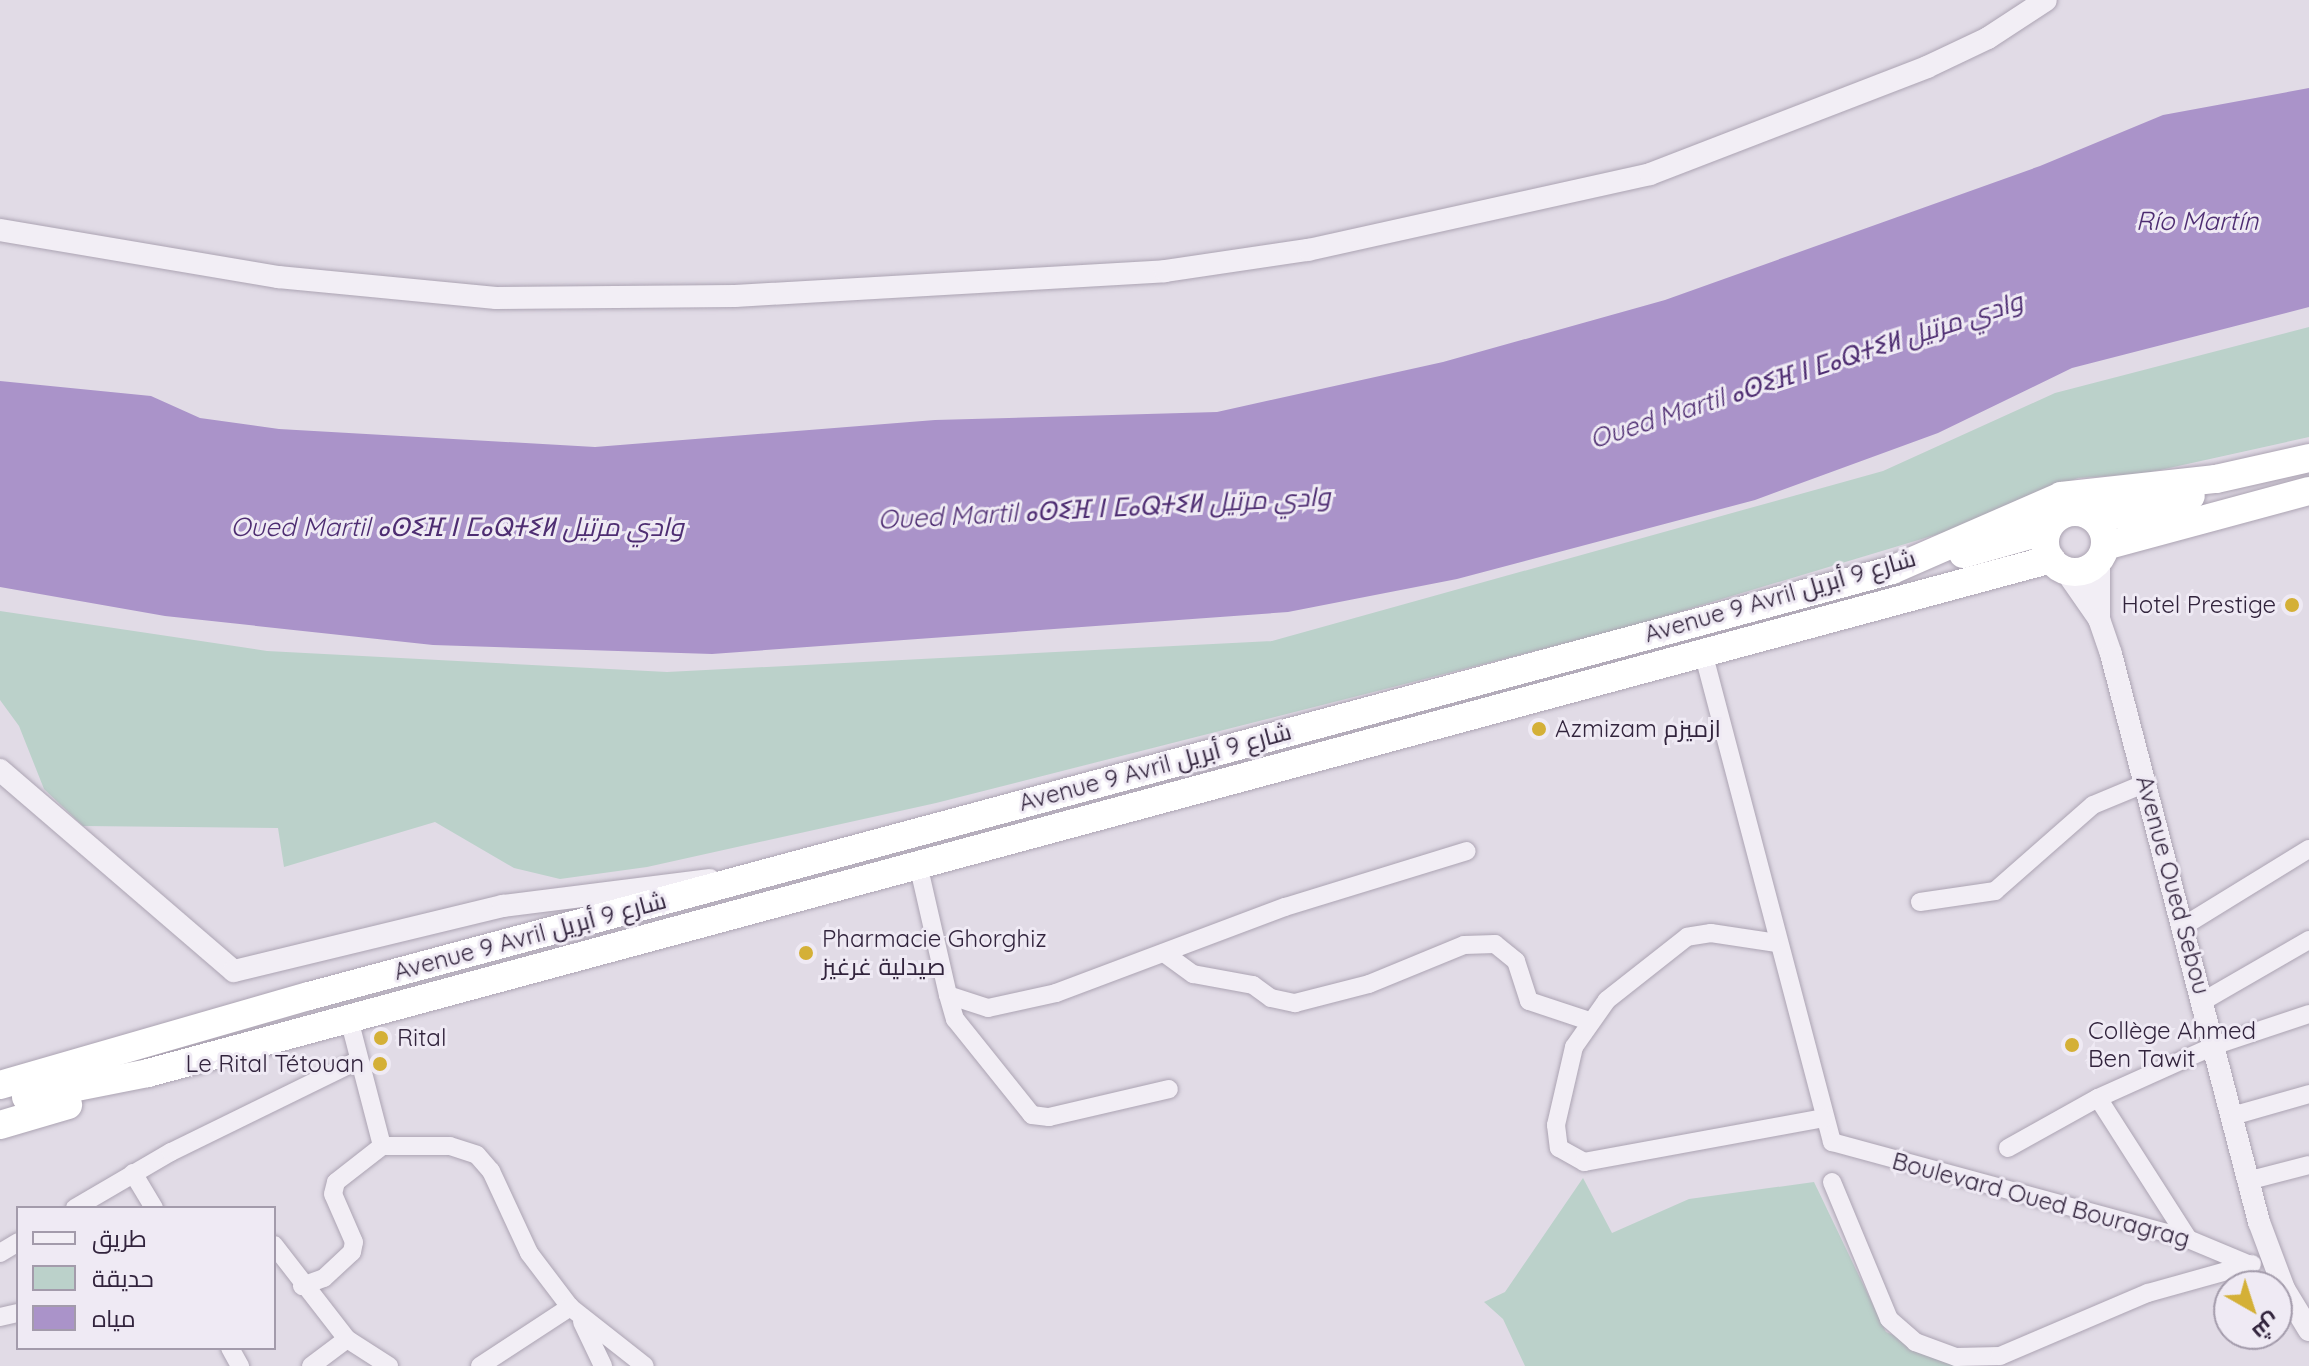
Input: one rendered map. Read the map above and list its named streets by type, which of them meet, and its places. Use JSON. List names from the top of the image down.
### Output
{
  "streets": {
    "highway": ["Avenue 9 Avril شارع 9 أبريل"],
    "street": ["Avenue Oued Sebou", "Boulevard Oued Bouragrag"]
  },
  "crossings": [
    ["Avenue 9 Avril شارع 9 أبريل", "Avenue Oued Sebou"]
  ],
  "water": ["Río Martín", "Oued Martil ⴰⵙⵉⴼ ⵏ ⵎⴰⵕⵜⵉⵍ وادي مرتيل"],
  "places": [
    "Hotel Prestige",
    "Azmizam ازميزم",
    "Pharmacie Ghorghiz صيدلية غرغيز",
    "Rital",
    "Collège Ahmed Ben Tawit",
    "Le Rital Tétouan"
  ],
  "legend": ["طريق", "حديقة", "مياه"],
  "north": "bottom right"
}
